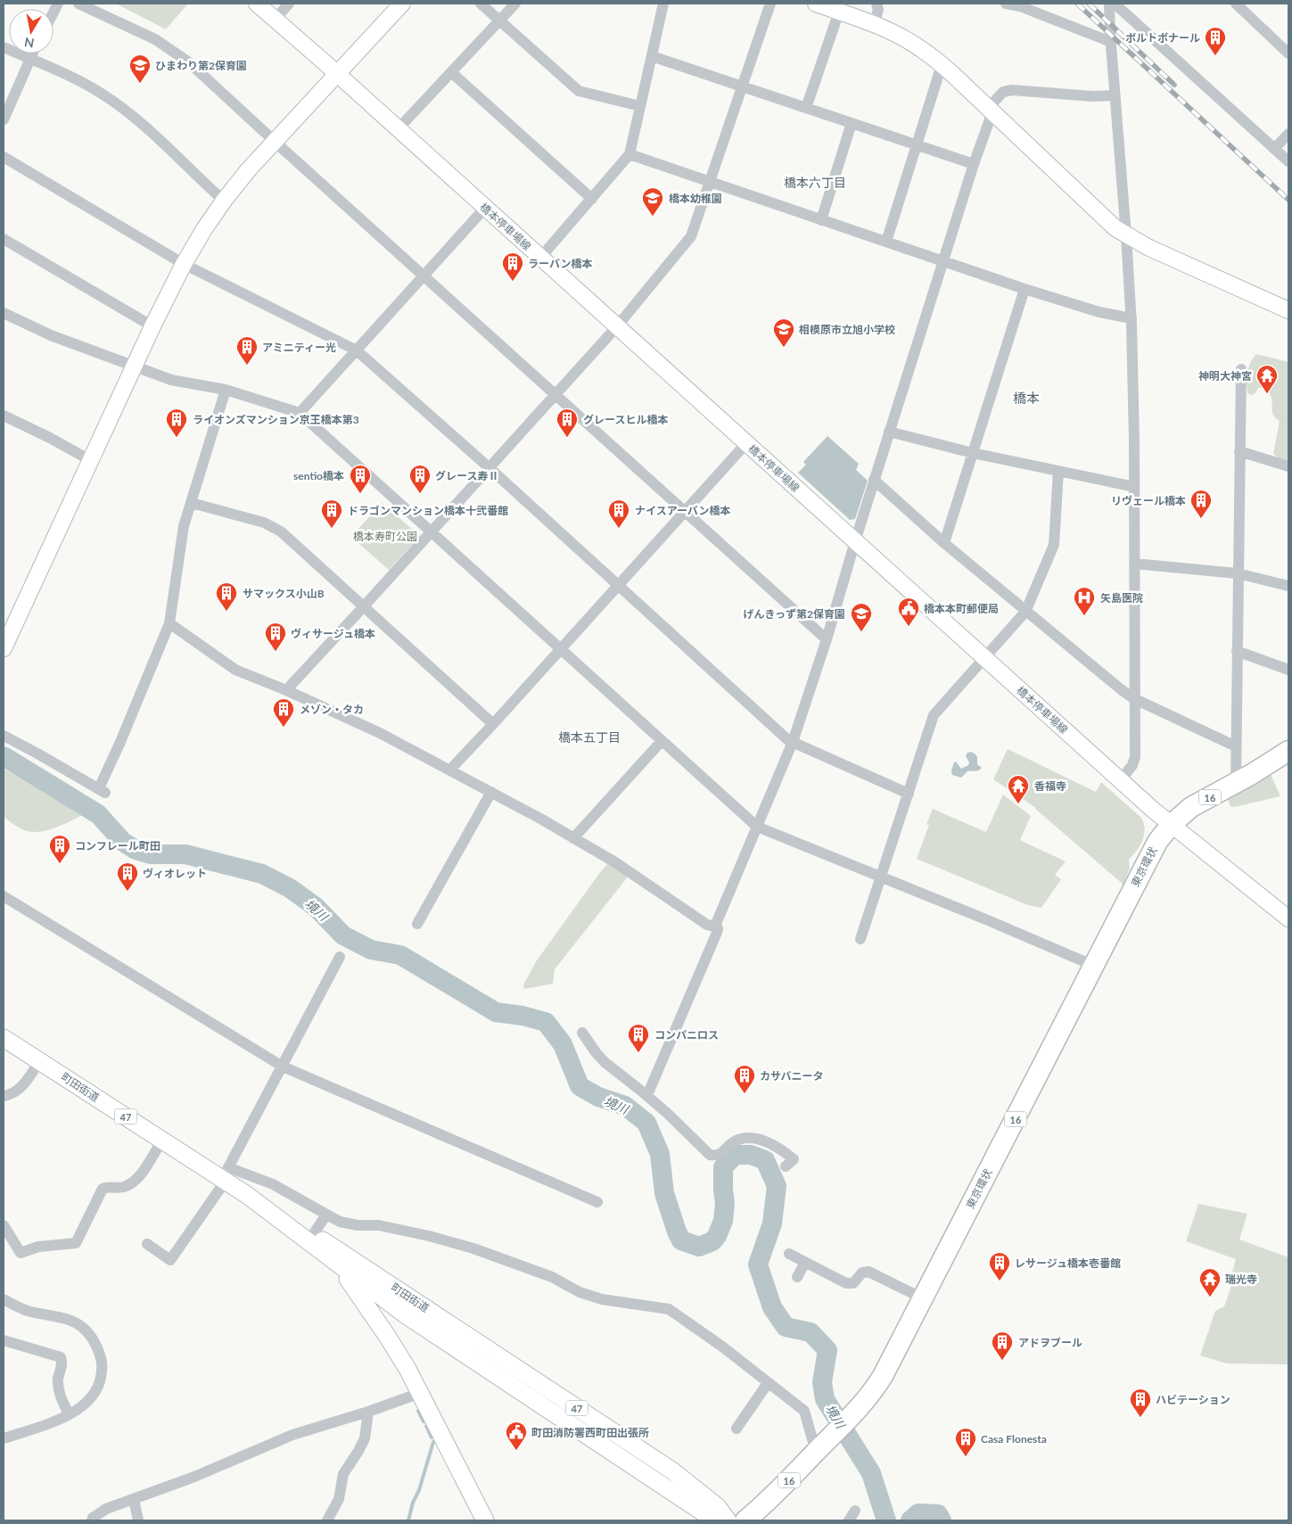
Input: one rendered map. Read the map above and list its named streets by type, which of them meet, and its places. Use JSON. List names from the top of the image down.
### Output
{
  "streets": {
    "highway": ["16", "東京環状"],
    "main road": ["橋本停車場線", "町田街道", "47"]
  },
  "crossings": [
    ["橋本停車場線", "16"],
    ["橋本停車場線", "東京環状"],
    ["16", "東京環状"],
    ["町田街道", "47"]
  ],
  "districts": ["橋本六丁目", "橋本", "橋本五丁目"],
  "water": ["境川"],
  "parks": ["橋本寿町公園"],
  "places": {
    "building": [
      "ポルトボナール",
      "ラーバン橋本",
      "アミニティー光",
      "ライオンズマンション京王橋本第3",
      "グレースヒル橋本",
      "sentio橋本",
      "グレース寿Ⅱ",
      "リヴェール橋本",
      "ドラゴンマンション橋本十弐番館",
      "ナイスアーバン橋本",
      "サマックス小山B",
      "ヴィサージュ橋本",
      "メゾン・タカ",
      "コンフレール町田",
      "ヴィオレット",
      "コンパニロス",
      "カサバニータ",
      "レサージュ橋本壱番館",
      "アドヲブール",
      "ハビテーション",
      "Casa Flonesta"
    ],
    "school or university": [
      "ひまわり第2保育園",
      "橋本幼稚園",
      "相模原市立旭小学校",
      "げんきっず第2保育園"
    ],
    "temple": ["神明大神宮", "香福寺", "瑞光寺"],
    "hospital": ["矢島医院"],
    "public building": ["橋本本町郵便局", "町田消防署西町田出張所"]
  },
  "north": "bottom"
}
